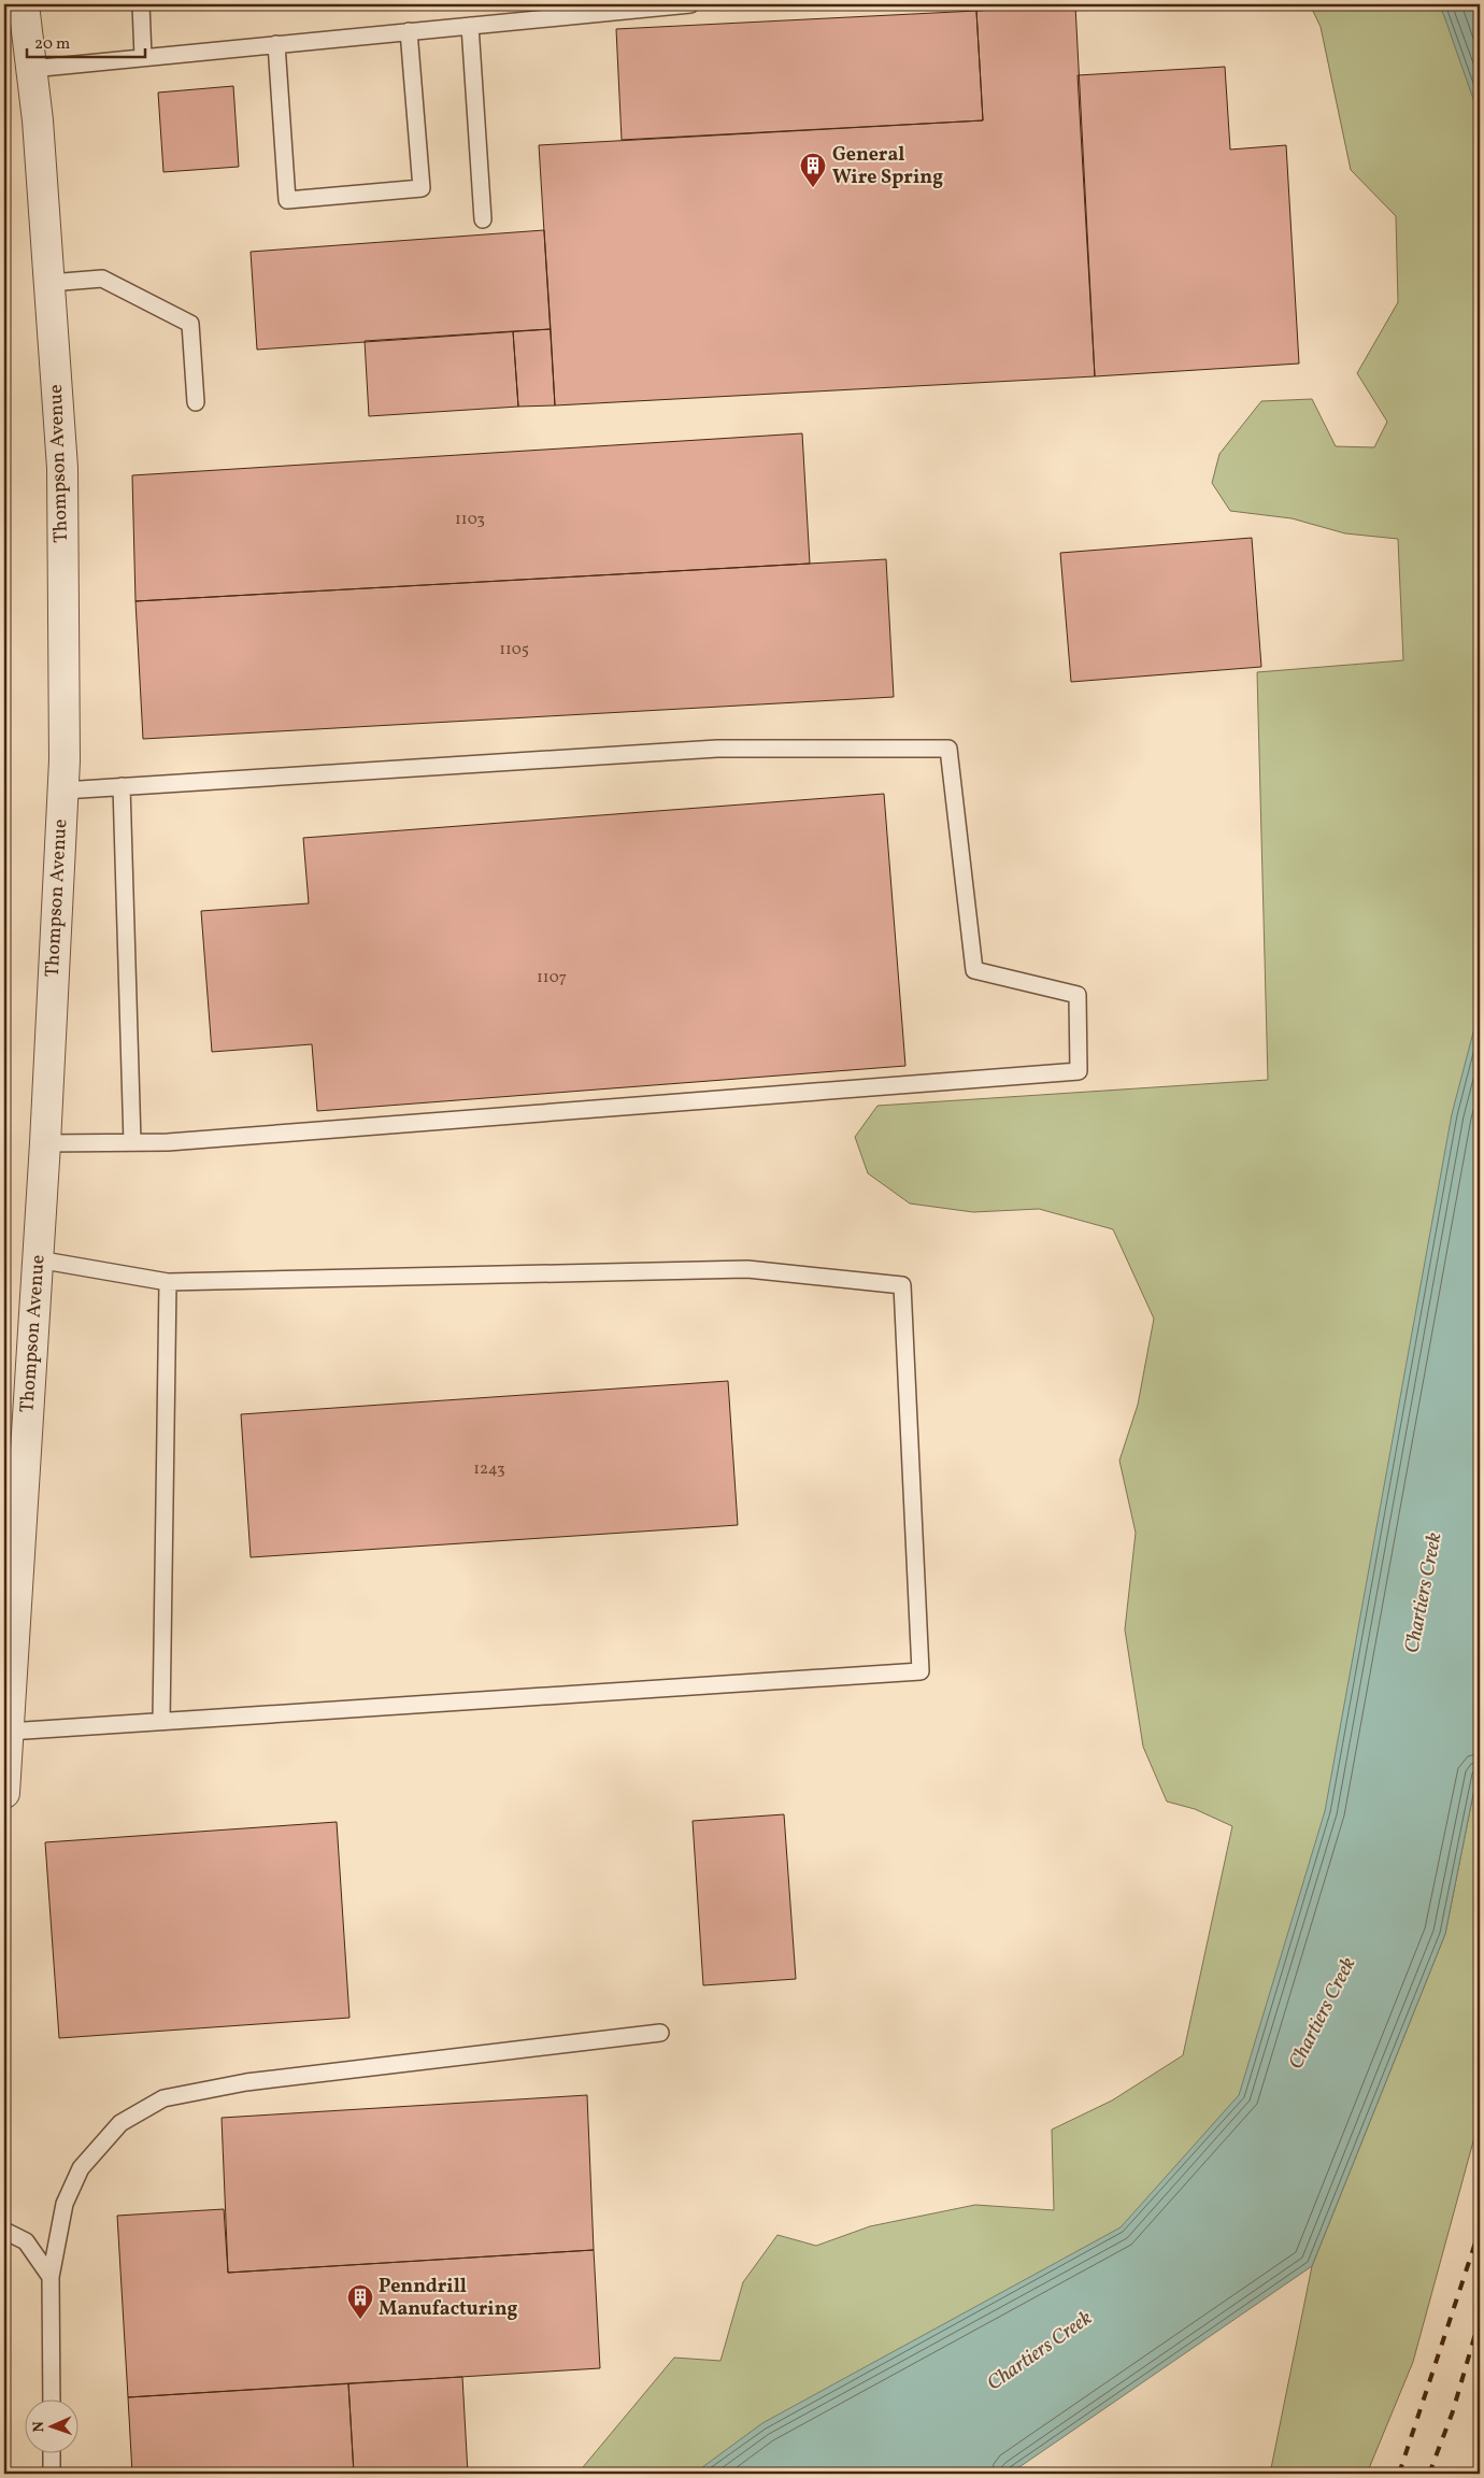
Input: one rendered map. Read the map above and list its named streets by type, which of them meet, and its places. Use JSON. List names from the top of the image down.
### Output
{
  "streets": {
    "street": ["Thompson Avenue"]
  },
  "water": ["Chartiers Creek"],
  "places": {
    "building": ["General Wire Spring", "Penndrill Manufacturing"]
  },
  "house_numbers": [
    "1103",
    "1105",
    "1107",
    "1243"
  ],
  "scale_bar": "20 m",
  "north": "left"
}
